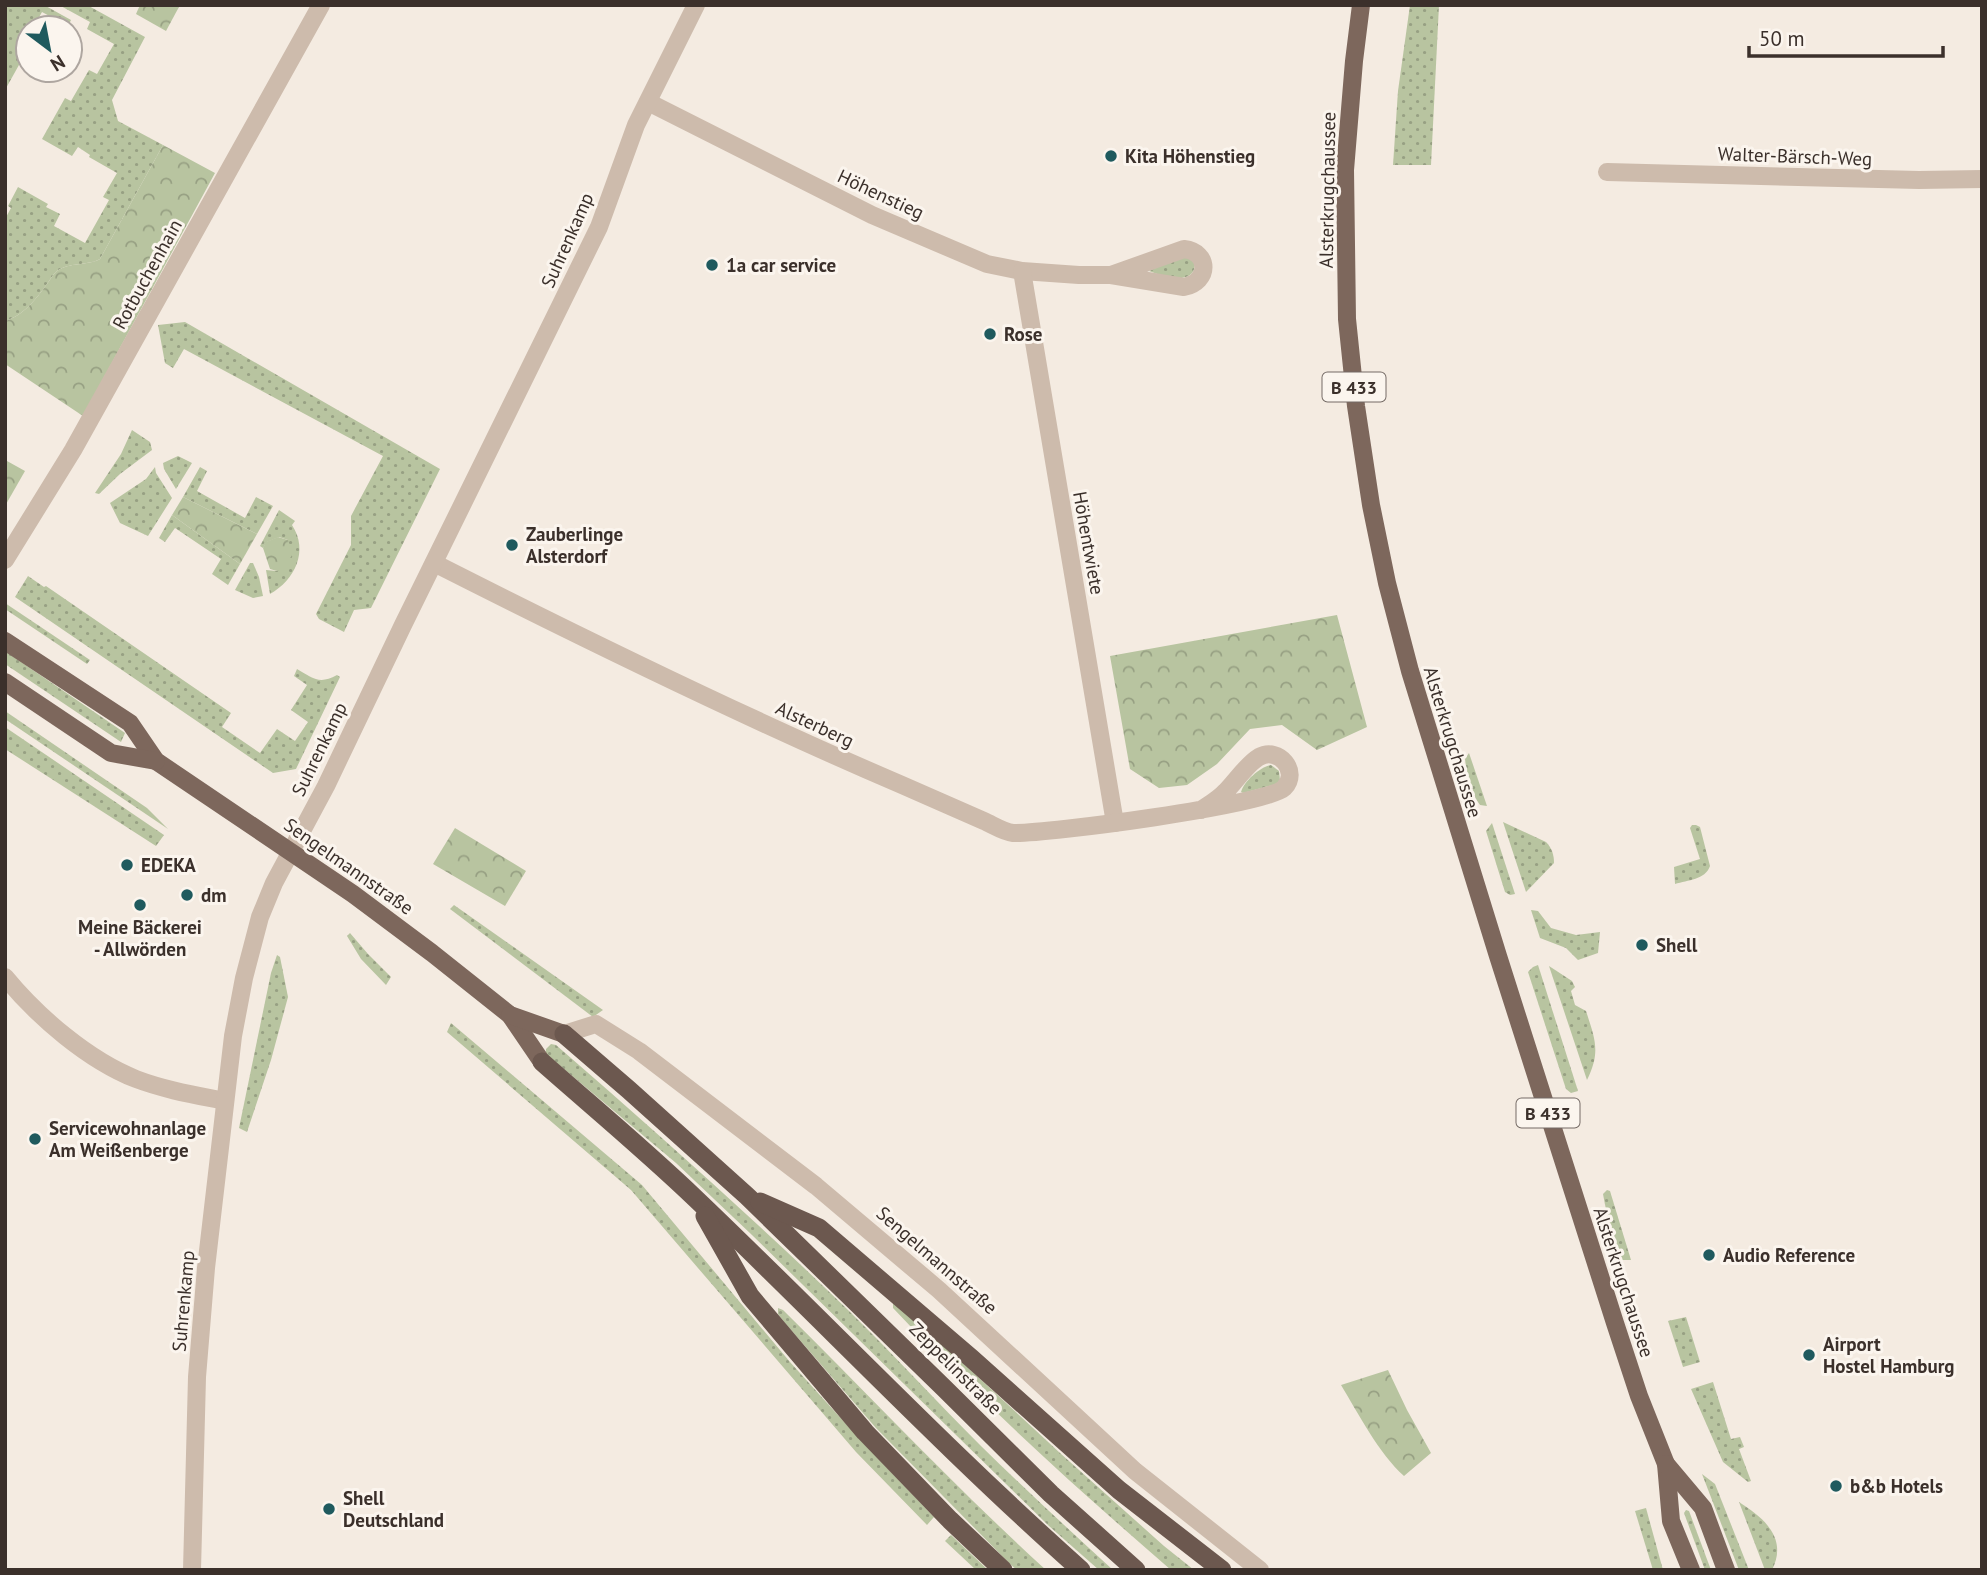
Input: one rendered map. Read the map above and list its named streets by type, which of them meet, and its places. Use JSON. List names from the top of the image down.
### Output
{
  "streets": {
    "highway": ["Sengelmannstraße", "Zeppelinstraße"],
    "main road": ["Alsterkrugchaussee", "B 433"],
    "street": [
      "Walter-Bärsch-Weg",
      "Höhenstieg",
      "Suhrenkamp",
      "Rotbuchenhain",
      "Höhentwiete",
      "Alsterberg"
    ]
  },
  "crossings": [
    ["Höhenstieg", "Suhrenkamp"],
    ["Höhenstieg", "Höhentwiete"],
    ["Suhrenkamp", "Alsterberg"],
    ["Suhrenkamp", "Sengelmannstraße"],
    ["Höhentwiete", "Alsterberg"],
    ["Sengelmannstraße", "Zeppelinstraße"]
  ],
  "places": [
    "Kita Höhenstieg",
    "1a car service",
    "Rose",
    "Zauberlinge Alsterdorf",
    "EDEKA",
    "dm",
    "Meine Bäckerei - Allwörden",
    "Shell",
    "Servicewohnanlage Am Weißenberge",
    "Audio Reference",
    "Airport Hostel Hamburg",
    "b&b Hotels",
    "Shell Deutschland"
  ],
  "scale_bar": "50 m",
  "north": "bottom right"
}
